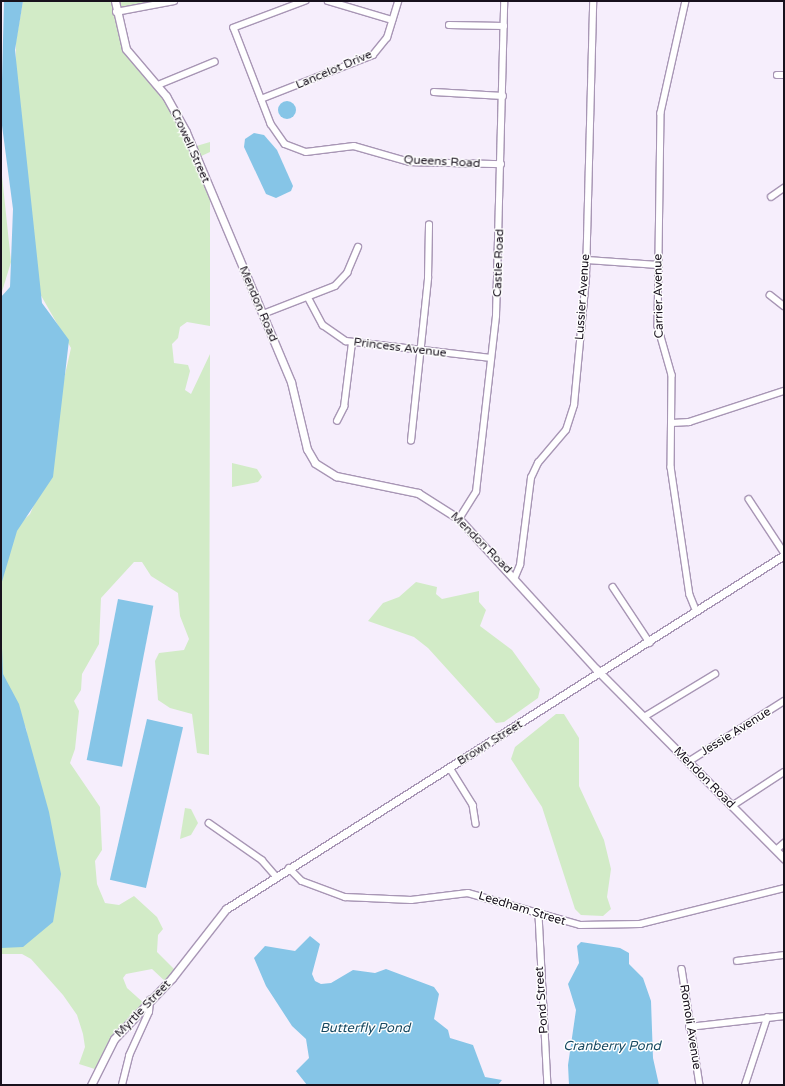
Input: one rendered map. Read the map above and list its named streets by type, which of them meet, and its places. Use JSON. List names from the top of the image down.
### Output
{
  "streets": {
    "street": [
      "Lancelot Drive",
      "Crowell Street",
      "Queens Road",
      "Castle Road",
      "Carrier Avenue",
      "Lussier Avenue",
      "Mendon Road",
      "Princess Avenue",
      "Jessie Avenue",
      "Brown Street",
      "Leedham Street",
      "Pond Street",
      "Myrtle Street",
      "Romoli Avenue"
    ]
  },
  "crossings": [
    ["Lancelot Drive", "Queens Road"],
    ["Crowell Street", "Mendon Road"],
    ["Queens Road", "Castle Road"],
    ["Castle Road", "Mendon Road"],
    ["Castle Road", "Princess Avenue"],
    ["Carrier Avenue", "Brown Street"],
    ["Lussier Avenue", "Mendon Road"],
    ["Mendon Road", "Jessie Avenue"],
    ["Mendon Road", "Brown Street"],
    ["Brown Street", "Leedham Street"],
    ["Brown Street", "Myrtle Street"],
    ["Leedham Street", "Pond Street"]
  ],
  "water": ["Butterfly Pond", "Cranberry Pond"]
}
